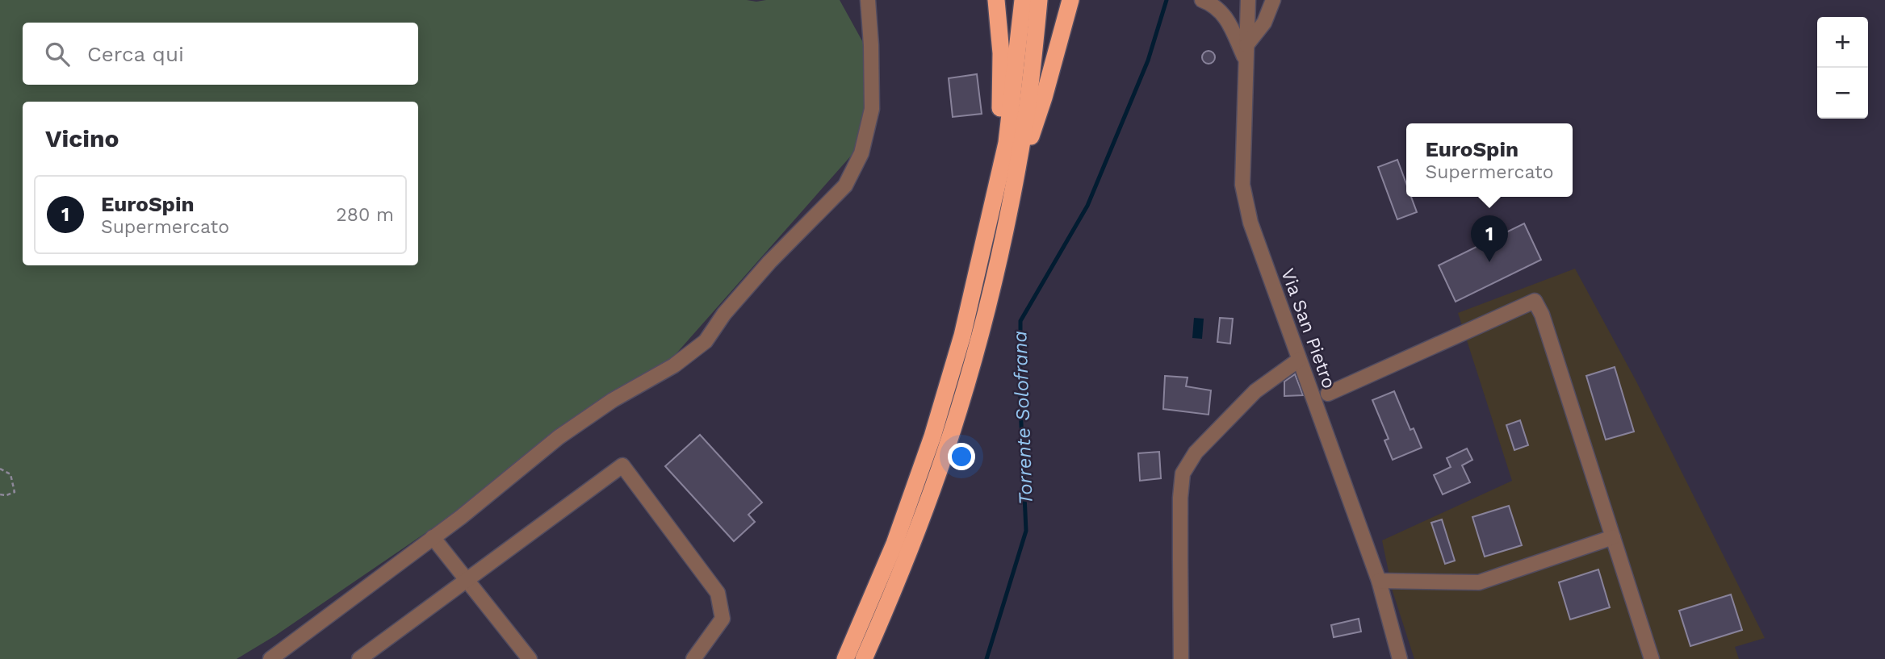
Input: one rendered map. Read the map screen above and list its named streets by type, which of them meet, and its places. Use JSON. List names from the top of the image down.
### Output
{
  "streets": {
    "street": ["Via San Pietro"]
  },
  "water": ["Torrente Solofrana"],
  "page": {
    "map_buttons": ["+", "−"],
    "search": "Cerca qui",
    "heading": "Vicino",
    "popup": ["EuroSpin", "Supermercato"],
    "list": [
      {
        "mark": "1",
        "name": "EuroSpin",
        "note": "Supermercato",
        "value": "280 m"
      }
    ],
    "pins": "1"
  }
}
